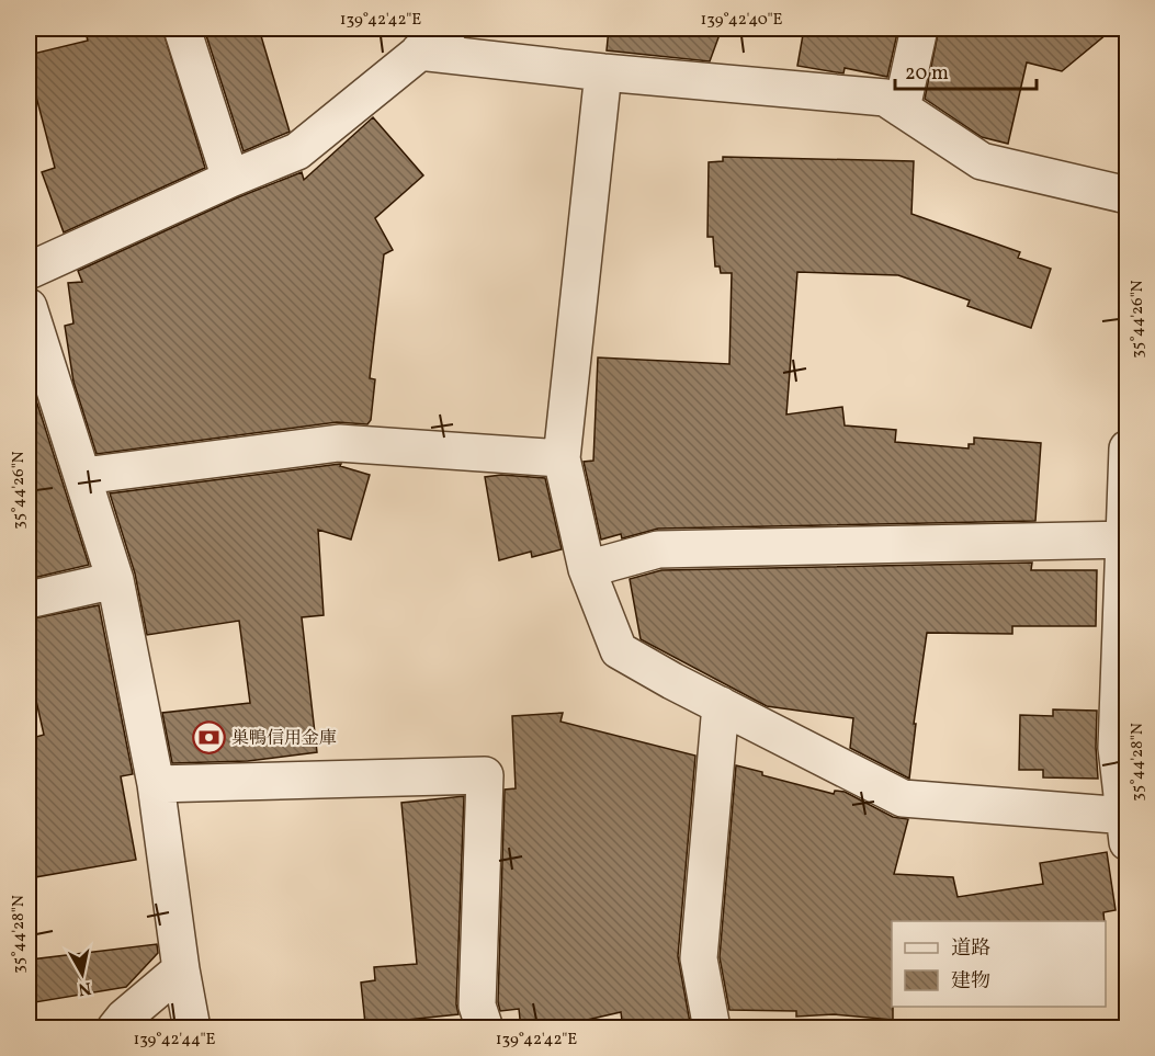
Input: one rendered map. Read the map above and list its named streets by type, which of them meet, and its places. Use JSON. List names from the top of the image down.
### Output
{
  "places": {
    "bank": ["巣鴨信用金庫"]
  },
  "legend": ["道路", "建物"],
  "scale_bar": "20 m",
  "north": "bottom",
  "coordinates": [
    "139°42'42\"E",
    "139°42'40\"E",
    "35°44'26\"N",
    "35°44'28\"N",
    "139°42'44\"E"
  ]
}
